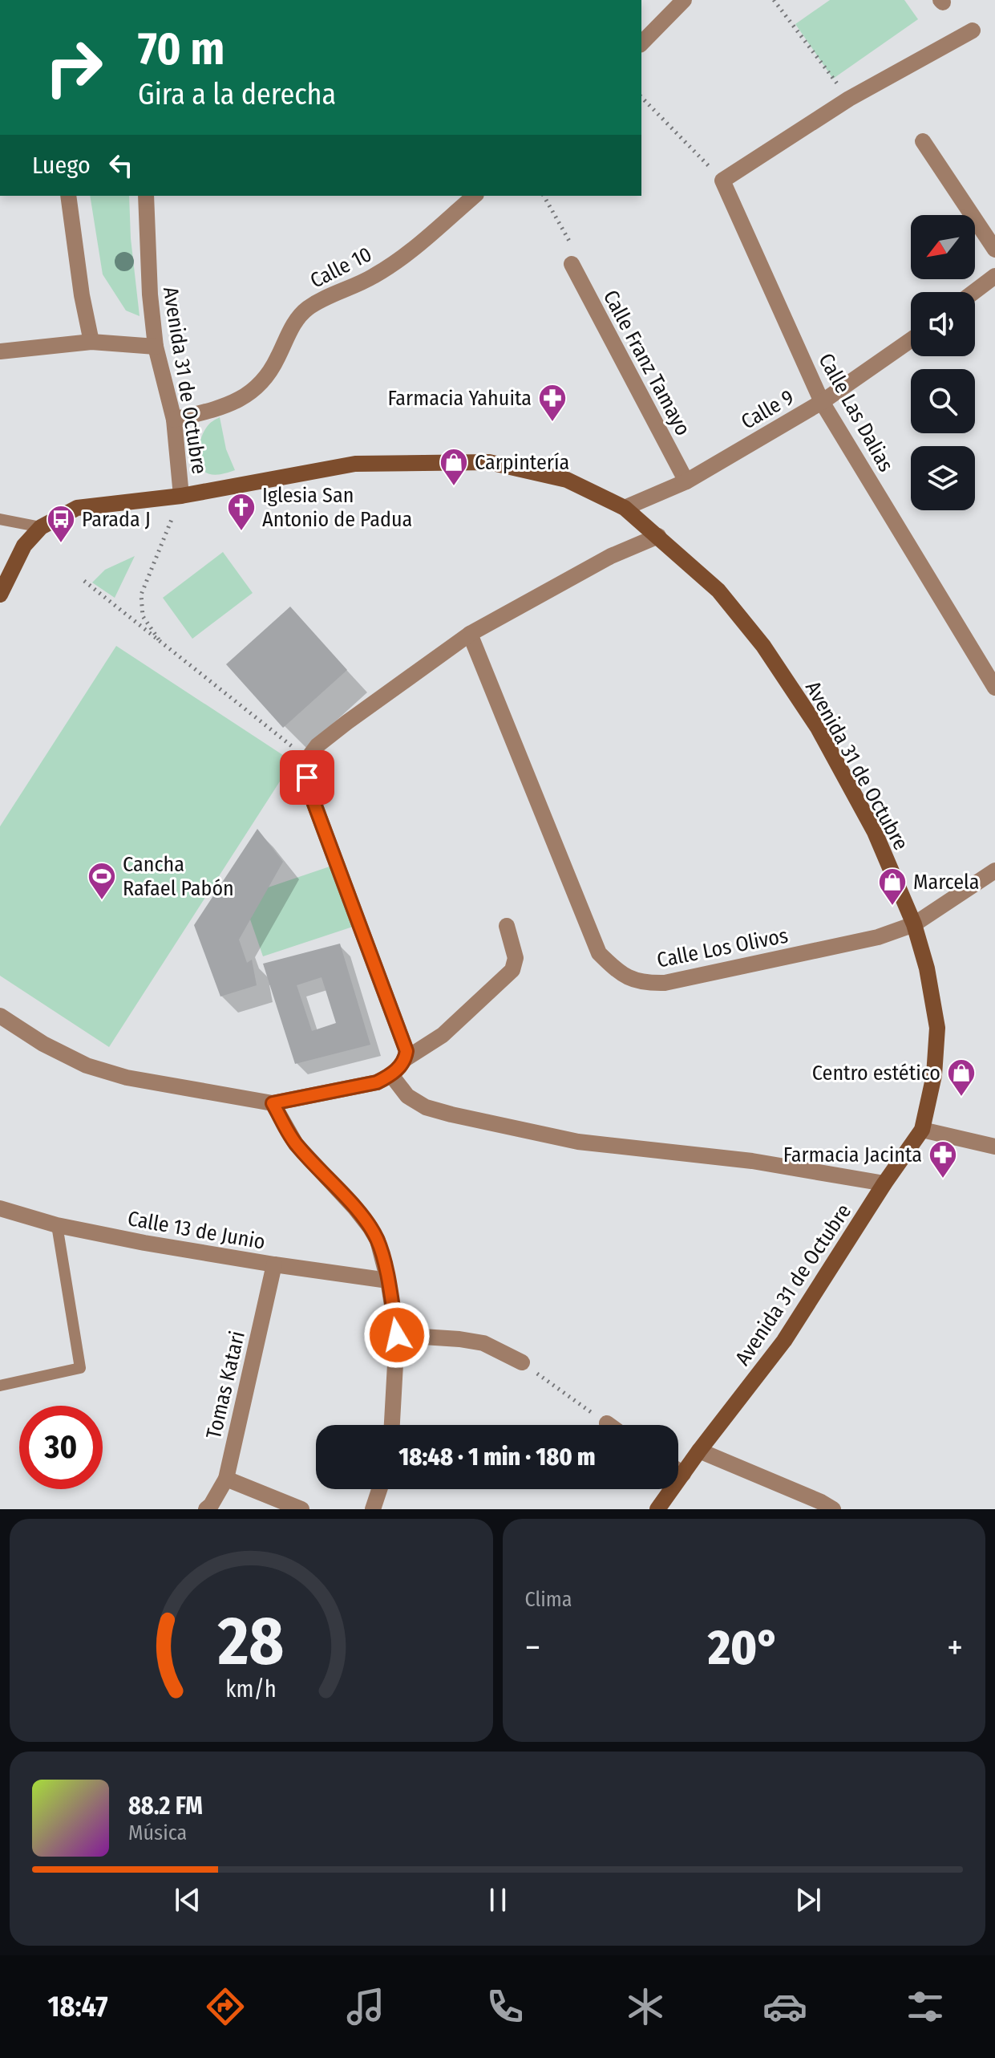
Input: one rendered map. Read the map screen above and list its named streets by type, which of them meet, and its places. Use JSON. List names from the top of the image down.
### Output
{
  "streets": {
    "main road": ["Avenida 31 de Octubre"],
    "street": [
      "Calle 10",
      "Calle Franz Tamayo",
      "Calle 9",
      "Calle Las Dalias",
      "Calle Los Olivos",
      "Calle 13 de Junio",
      "Tomas Katari"
    ]
  },
  "crossings": [
    ["Calle 10", "Avenida 31 de Octubre"],
    ["Calle Franz Tamayo", "Calle 9"],
    ["Avenida 31 de Octubre", "Calle 9"],
    ["Avenida 31 de Octubre", "Calle Los Olivos"],
    ["Calle 9", "Calle Las Dalias"],
    ["Calle 13 de Junio", "Tomas Katari"]
  ],
  "places": {
    "pharmacy": ["Farmacia Yahuita", "Farmacia Jacinta"],
    "shop": ["Carpintería", "Marcela", "Centro estético"],
    "church": ["Iglesia San Antonio de Padua"],
    "bus stop": ["Parada J"],
    "sports": ["Cancha Rafael Pabón"]
  },
  "north": "bottom left",
  "page": {
    "turn": ["70 m", "Gira a la derecha"],
    "then": "Luego",
    "limit": "30",
    "trip": "18:48 · 1 min · 180 m",
    "tile": "Clima",
    "heat": ["−", "20°", "+"],
    "song": ["88.2 FM", "Música"],
    "tabs": "18:47",
    "gauge": ["28", "km/h"]
  }
}
